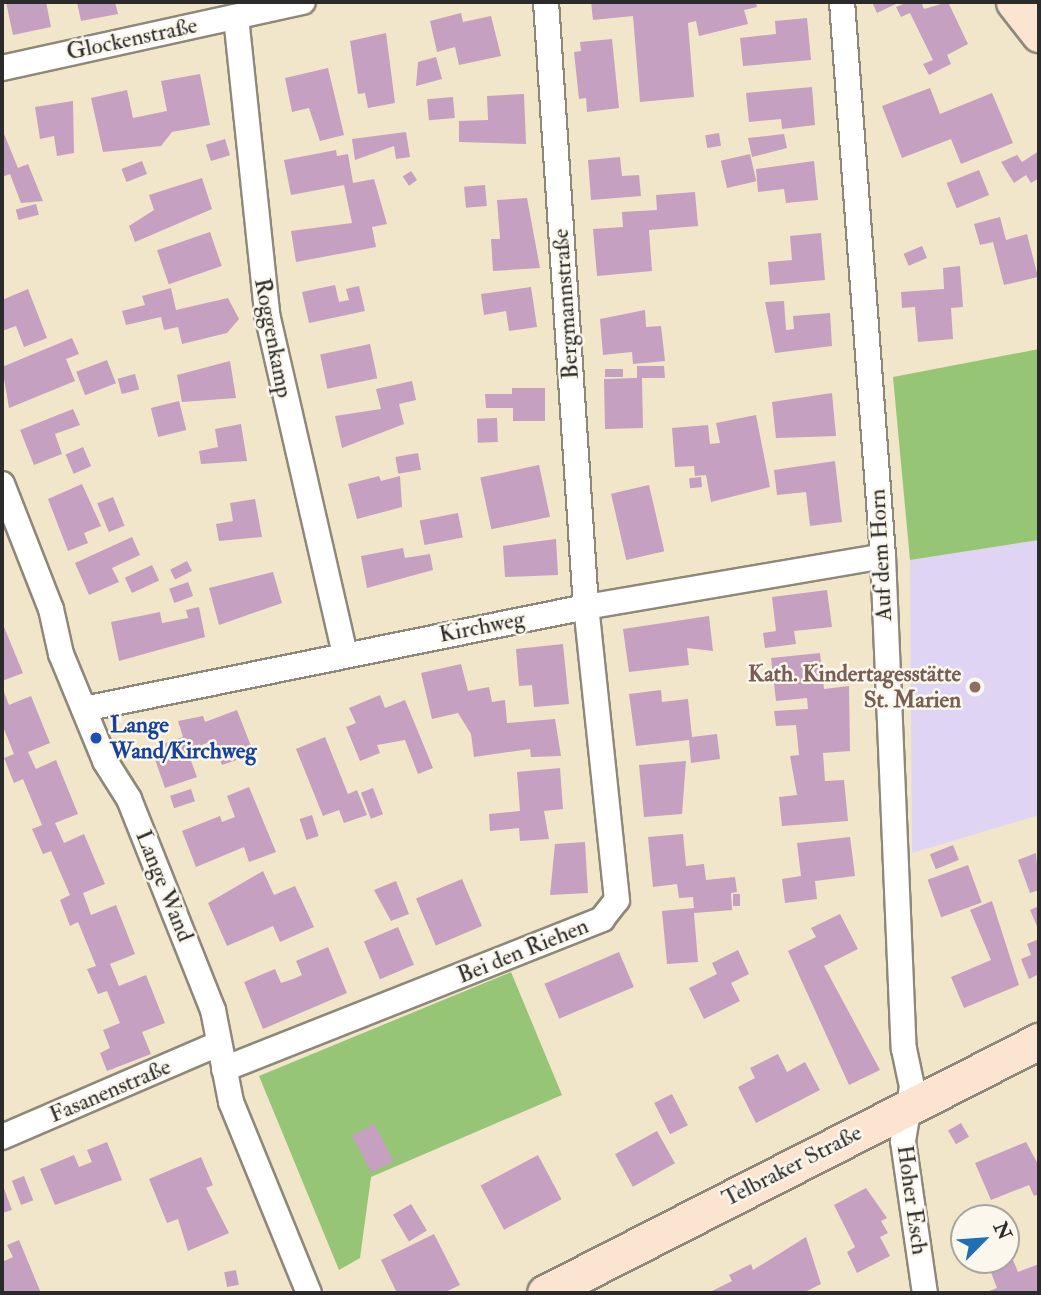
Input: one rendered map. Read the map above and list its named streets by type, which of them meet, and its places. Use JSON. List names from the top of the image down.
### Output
{
  "streets": {
    "street": [
      "Glockenstraße",
      "Bergmannstraße",
      "Roggenkamp",
      "Auf dem Horn",
      "Kirchweg",
      "Lange Wand",
      "Bei den Riehen",
      "Fasanenstraße",
      "Telbraker Straße",
      "Hoher Esch"
    ]
  },
  "crossings": [
    ["Glockenstraße", "Roggenkamp"],
    ["Bergmannstraße", "Kirchweg"],
    ["Bergmannstraße", "Bei den Riehen"],
    ["Roggenkamp", "Kirchweg"],
    ["Auf dem Horn", "Kirchweg"],
    ["Auf dem Horn", "Telbraker Straße"],
    ["Auf dem Horn", "Hoher Esch"],
    ["Kirchweg", "Lange Wand"],
    ["Kirchweg", "Bei den Riehen"],
    ["Lange Wand", "Bei den Riehen"],
    ["Lange Wand", "Fasanenstraße"],
    ["Telbraker Straße", "Hoher Esch"]
  ],
  "places": ["Kath. Kindertagesstätte St. Marien", "Lange Wand/Kirchweg"],
  "north": "top right"
}
